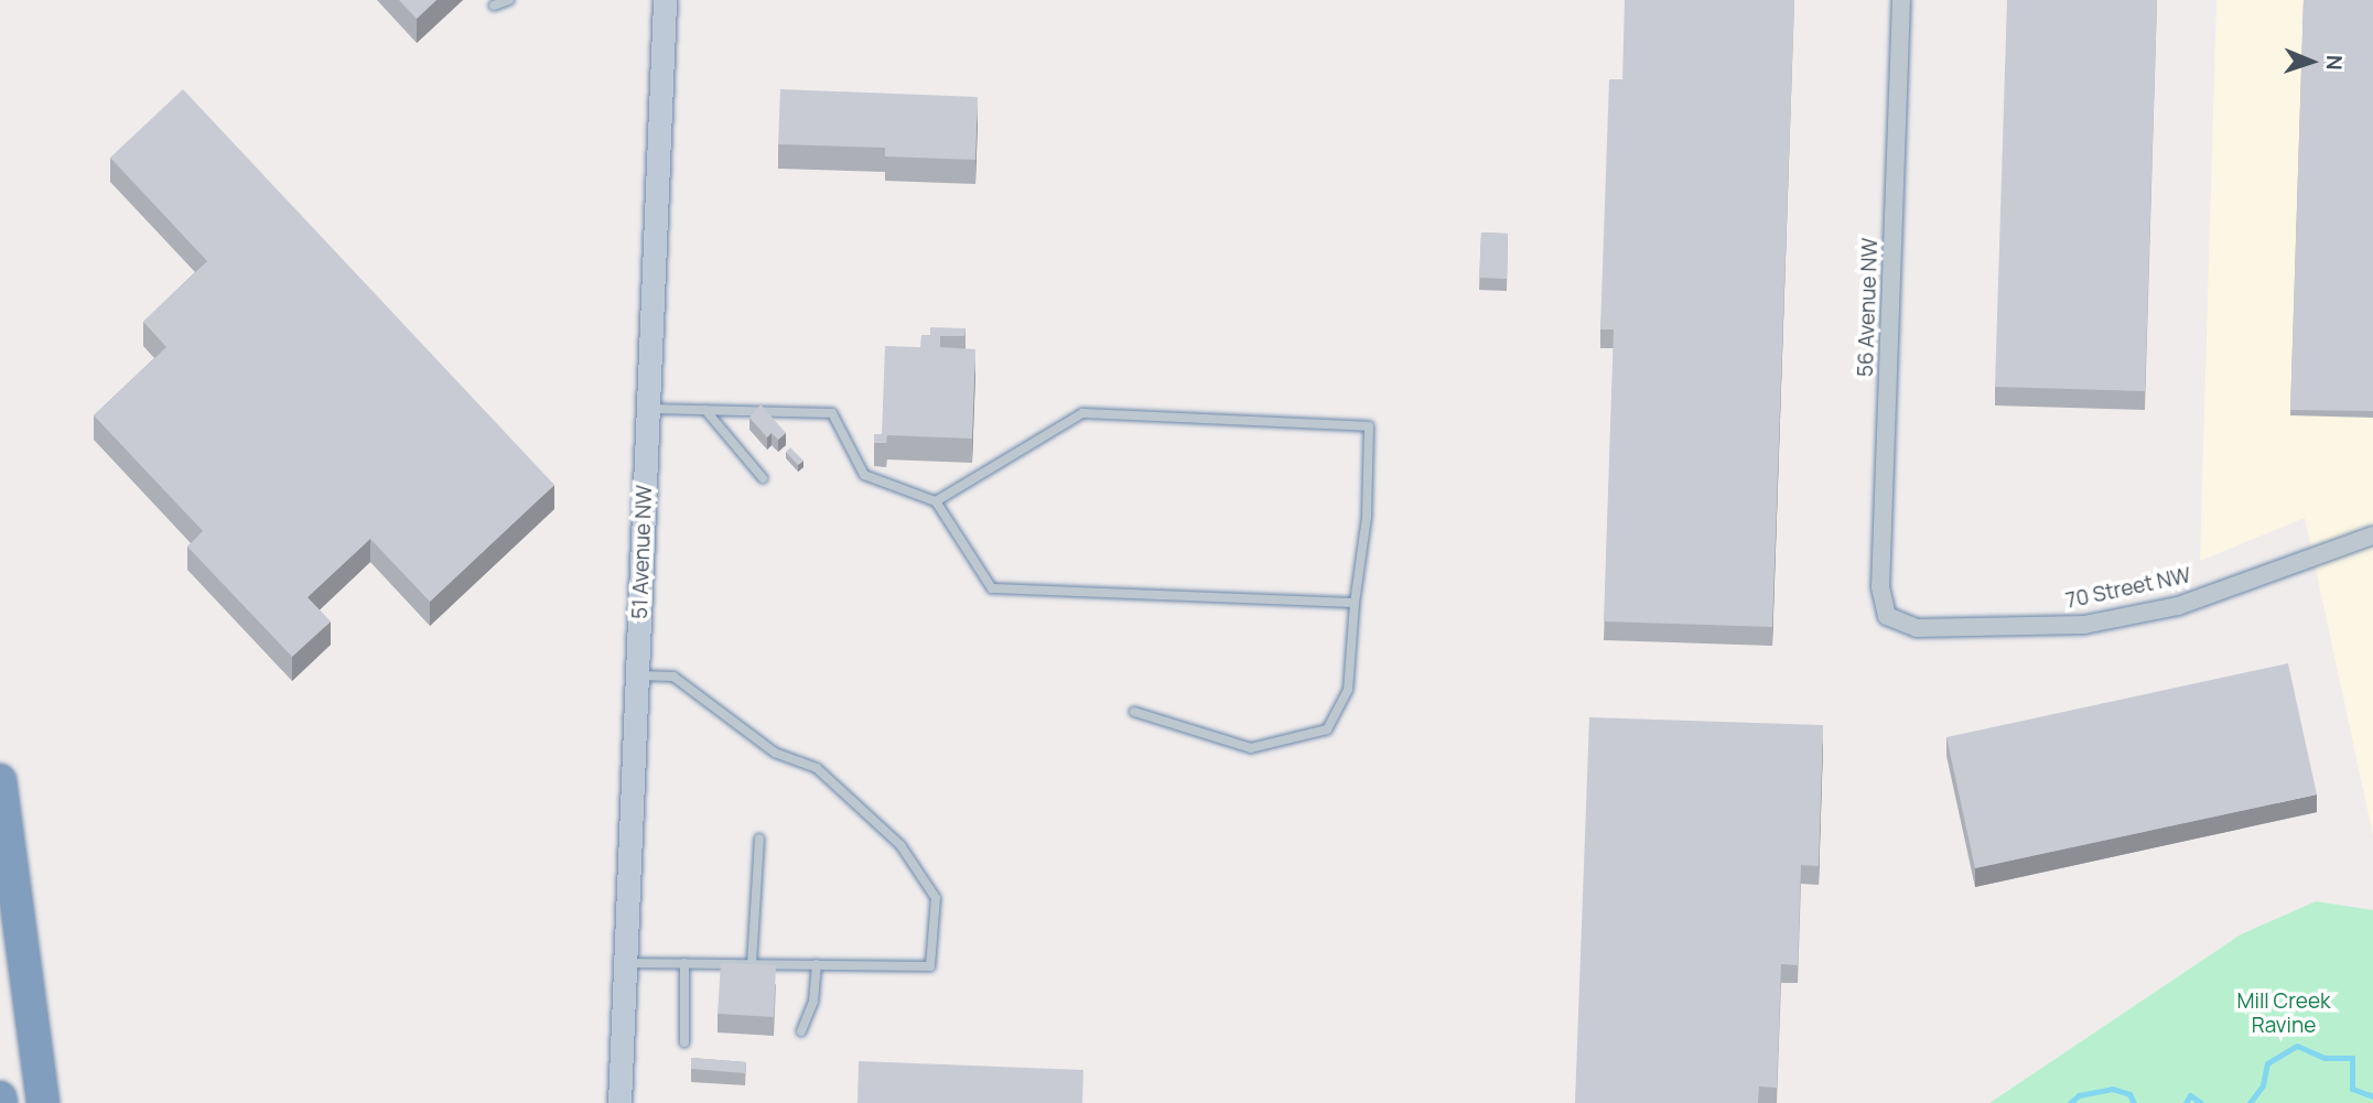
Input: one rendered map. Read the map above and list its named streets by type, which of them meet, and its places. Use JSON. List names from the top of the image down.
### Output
{
  "streets": {
    "street": ["56 Avenue NW", "51 Avenue NW", "70 Street NW"]
  },
  "crossings": [
    ["56 Avenue NW", "70 Street NW"]
  ],
  "parks": ["Mill Creek Ravine"],
  "north": "right"
}
